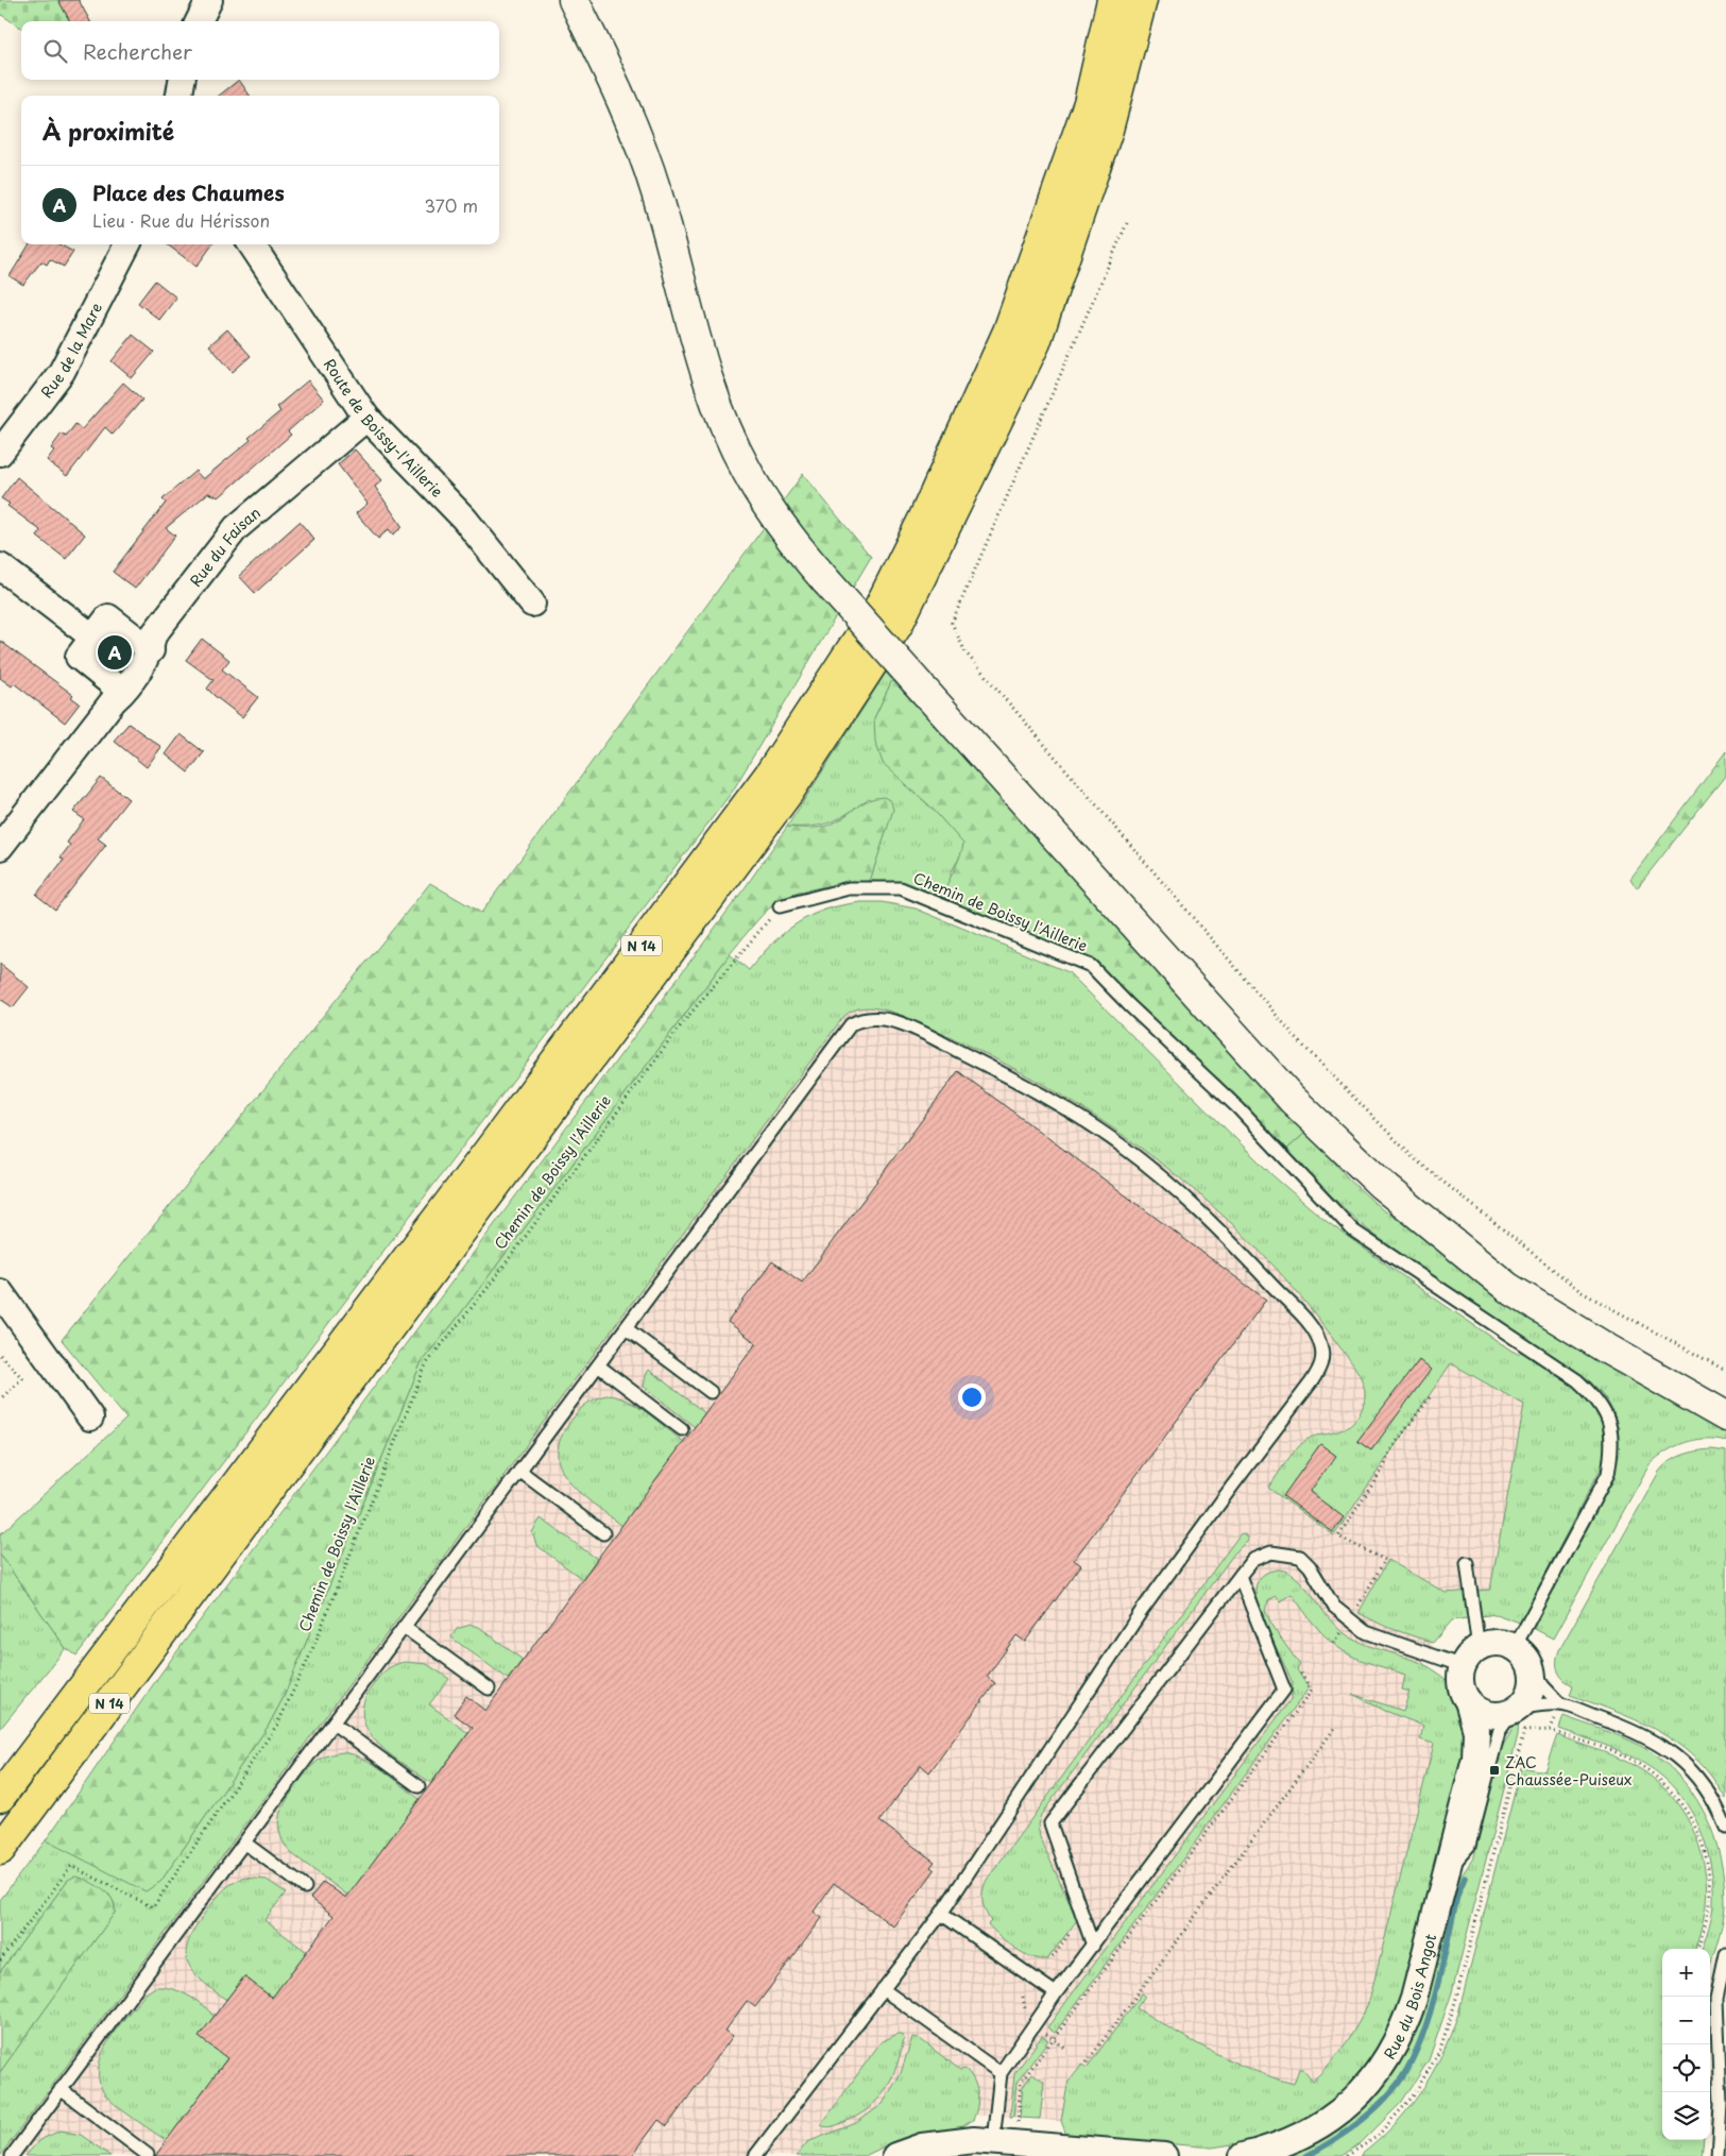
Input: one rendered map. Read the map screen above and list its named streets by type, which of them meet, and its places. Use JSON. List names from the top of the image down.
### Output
{
  "streets": {
    "highway": ["N 14"],
    "street": [
      "Rue de la Mare",
      "Route de Boissy-l'Aillerie",
      "Rue du Faisan",
      "Rue du Bois Angot"
    ],
    "lane": ["Chemin de Boissy l'Aillerie"]
  },
  "crossings": [
    ["Route de Boissy-l'Aillerie", "Rue du Faisan"],
    ["Chemin de Boissy l'Aillerie", "Rue du Bois Angot"]
  ],
  "places": {
    "transit": ["ZAC Chaussée-Puiseux"]
  },
  "page": {
    "search": "Rechercher",
    "heading": "À proximité",
    "list": [
      {
        "mark": "A",
        "name": "Place des Chaumes",
        "note": "Lieu · Rue du Hérisson",
        "value": "370 m"
      }
    ],
    "pins": "A",
    "map_buttons": ["+", "−"]
  }
}
